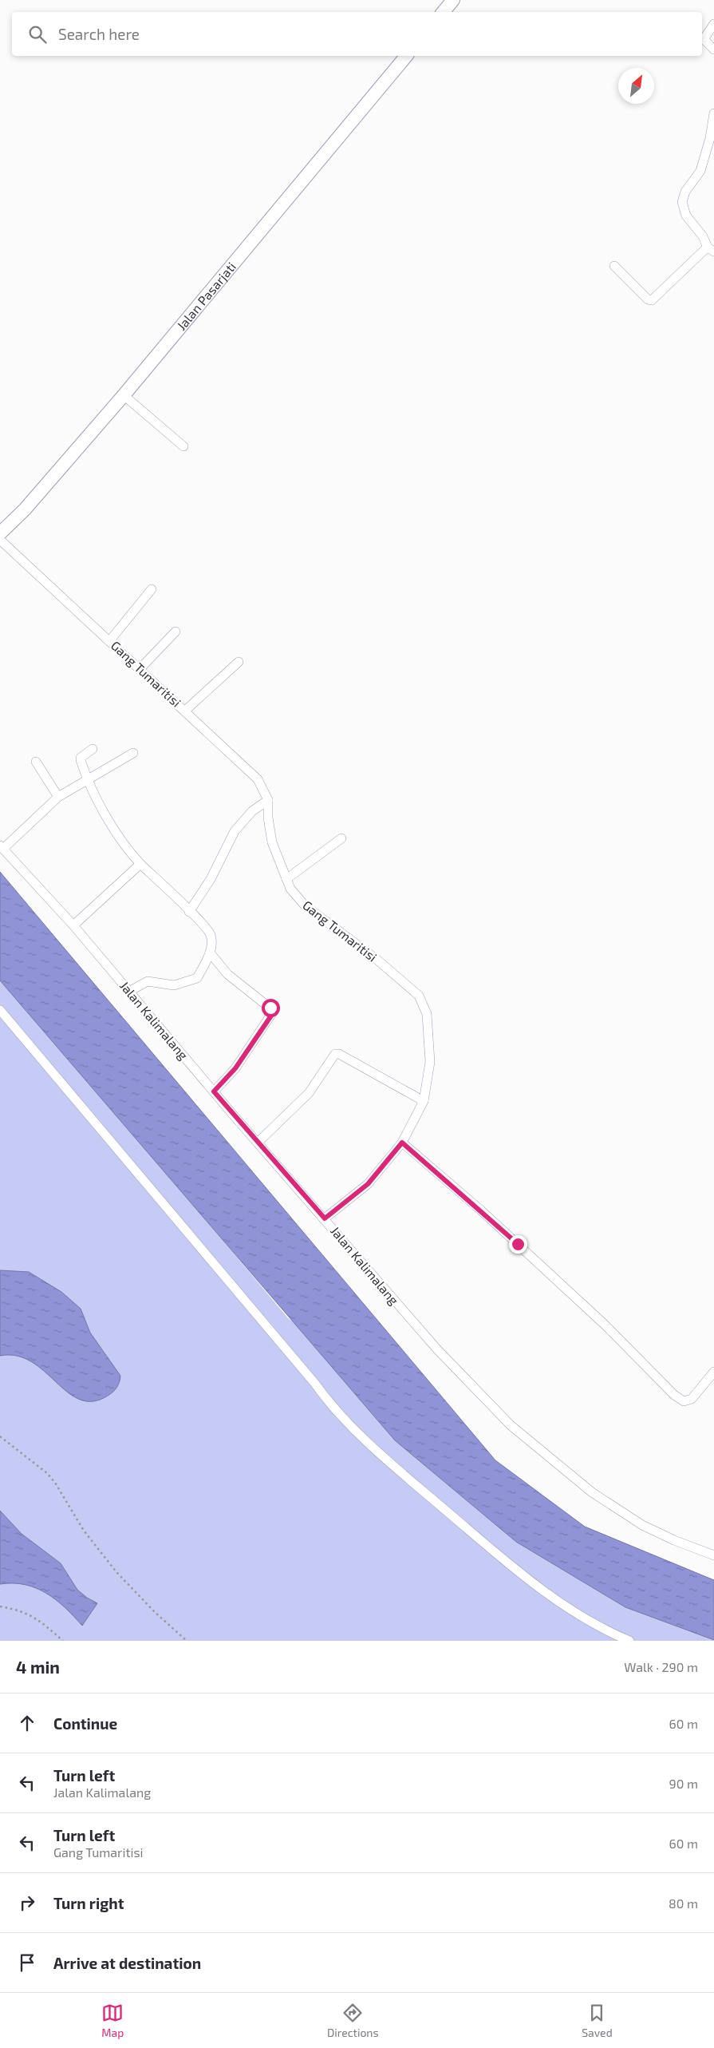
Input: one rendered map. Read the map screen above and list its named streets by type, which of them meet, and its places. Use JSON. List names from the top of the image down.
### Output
{
  "streets": {
    "main road": ["Jalan Pasarjati"],
    "street": ["Gang Tumaritisi", "Jalan Kalimalang"]
  },
  "crossings": [
    ["Gang Tumaritisi", "Jalan Kalimalang"]
  ],
  "north": "top right",
  "page": {
    "search": "Search here",
    "heading": ["4 min", "Walk · 290 m"],
    "list": [
      ["Continue", "60 m"],
      ["Turn left", "Jalan Kalimalang", "90 m"],
      ["Turn left", "Gang Tumaritisi", "60 m"],
      ["Turn right", "80 m"],
      "Arrive at destination"
    ],
    "nav": ["Map", "Directions", "Saved"]
  }
}
